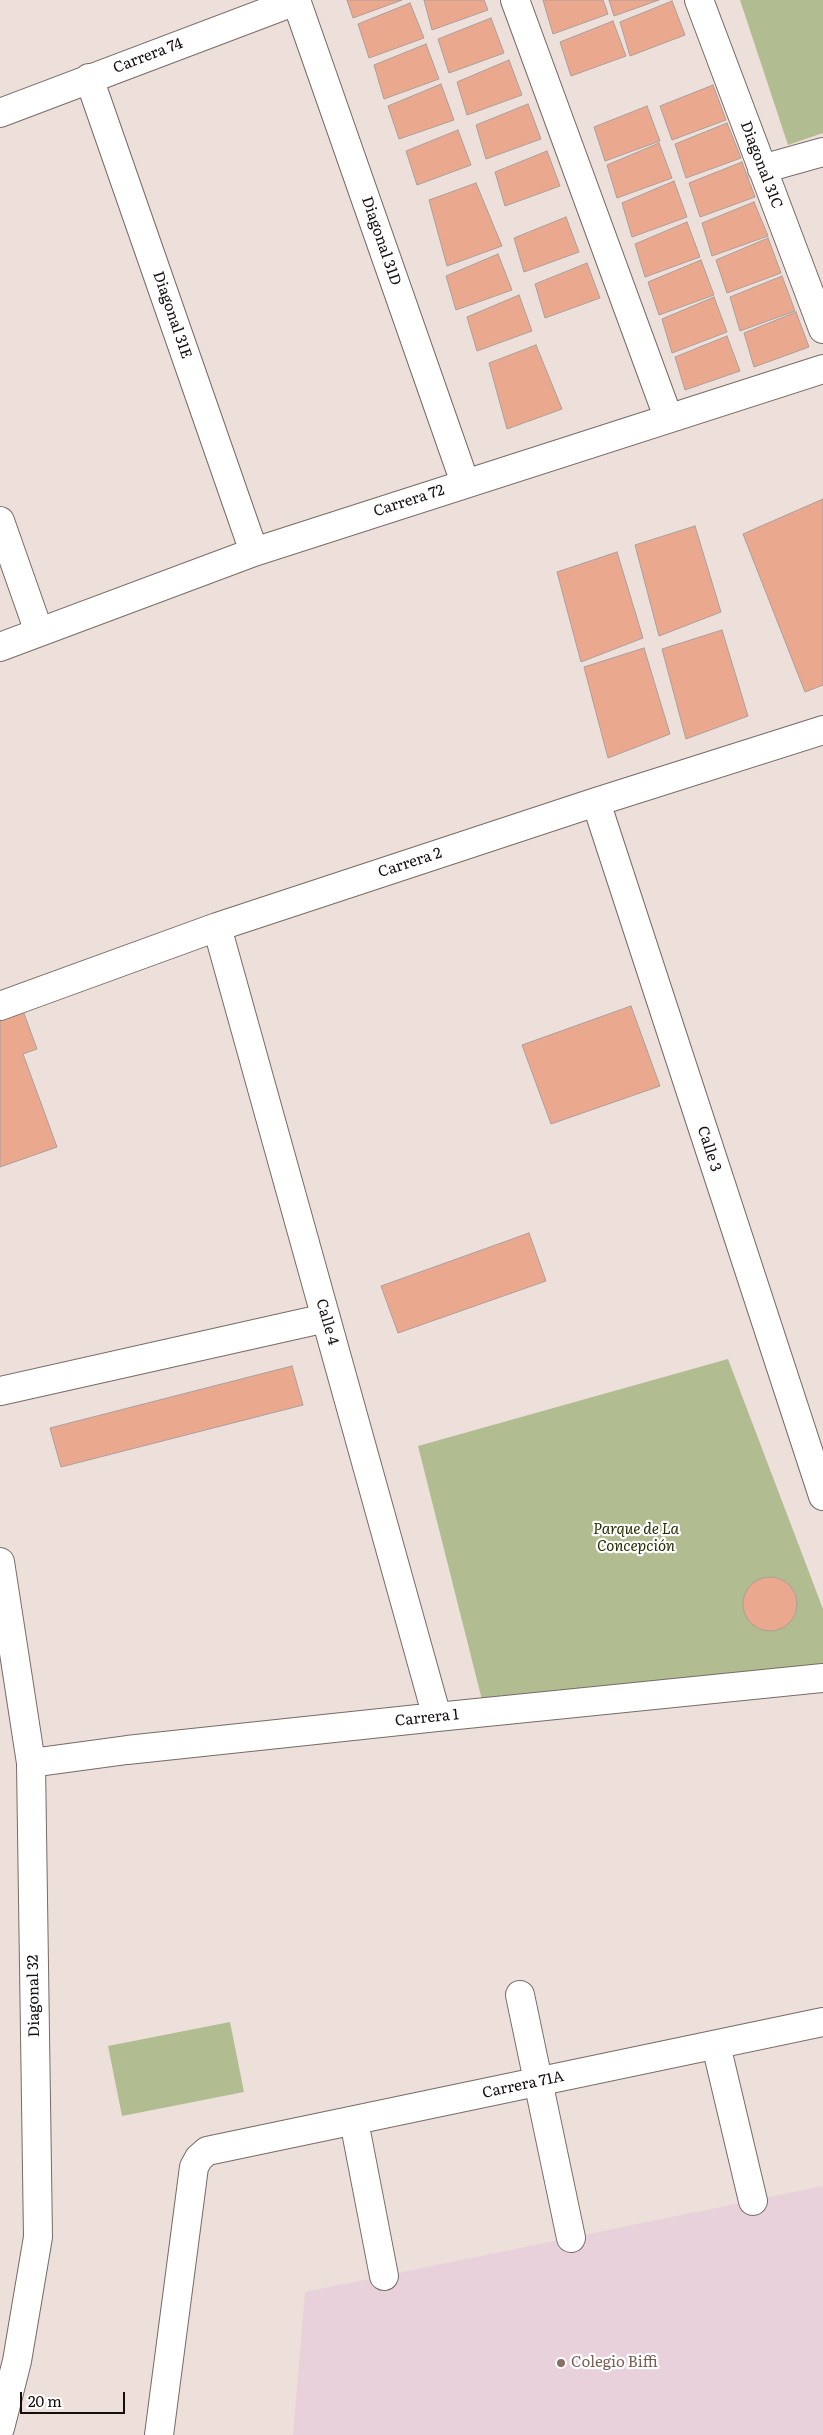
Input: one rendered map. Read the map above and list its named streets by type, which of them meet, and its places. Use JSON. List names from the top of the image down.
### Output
{
  "streets": {
    "street": [
      "Carrera 74",
      "Diagonal 31C",
      "Diagonal 31D",
      "Diagonal 31E",
      "Carrera 72",
      "Carrera 2",
      "Calle 3",
      "Calle 4",
      "Carrera 1",
      "Diagonal 32",
      "Carrera 71A"
    ]
  },
  "crossings": [
    ["Carrera 74", "Diagonal 31D"],
    ["Carrera 74", "Diagonal 31E"],
    ["Diagonal 31D", "Carrera 72"],
    ["Diagonal 31E", "Carrera 72"],
    ["Carrera 2", "Calle 3"],
    ["Carrera 2", "Calle 4"],
    ["Calle 4", "Carrera 1"],
    ["Carrera 1", "Diagonal 32"]
  ],
  "parks": ["Parque de La Concepción"],
  "places": ["Colegio Biffi"],
  "scale_bar": "20 m"
}
